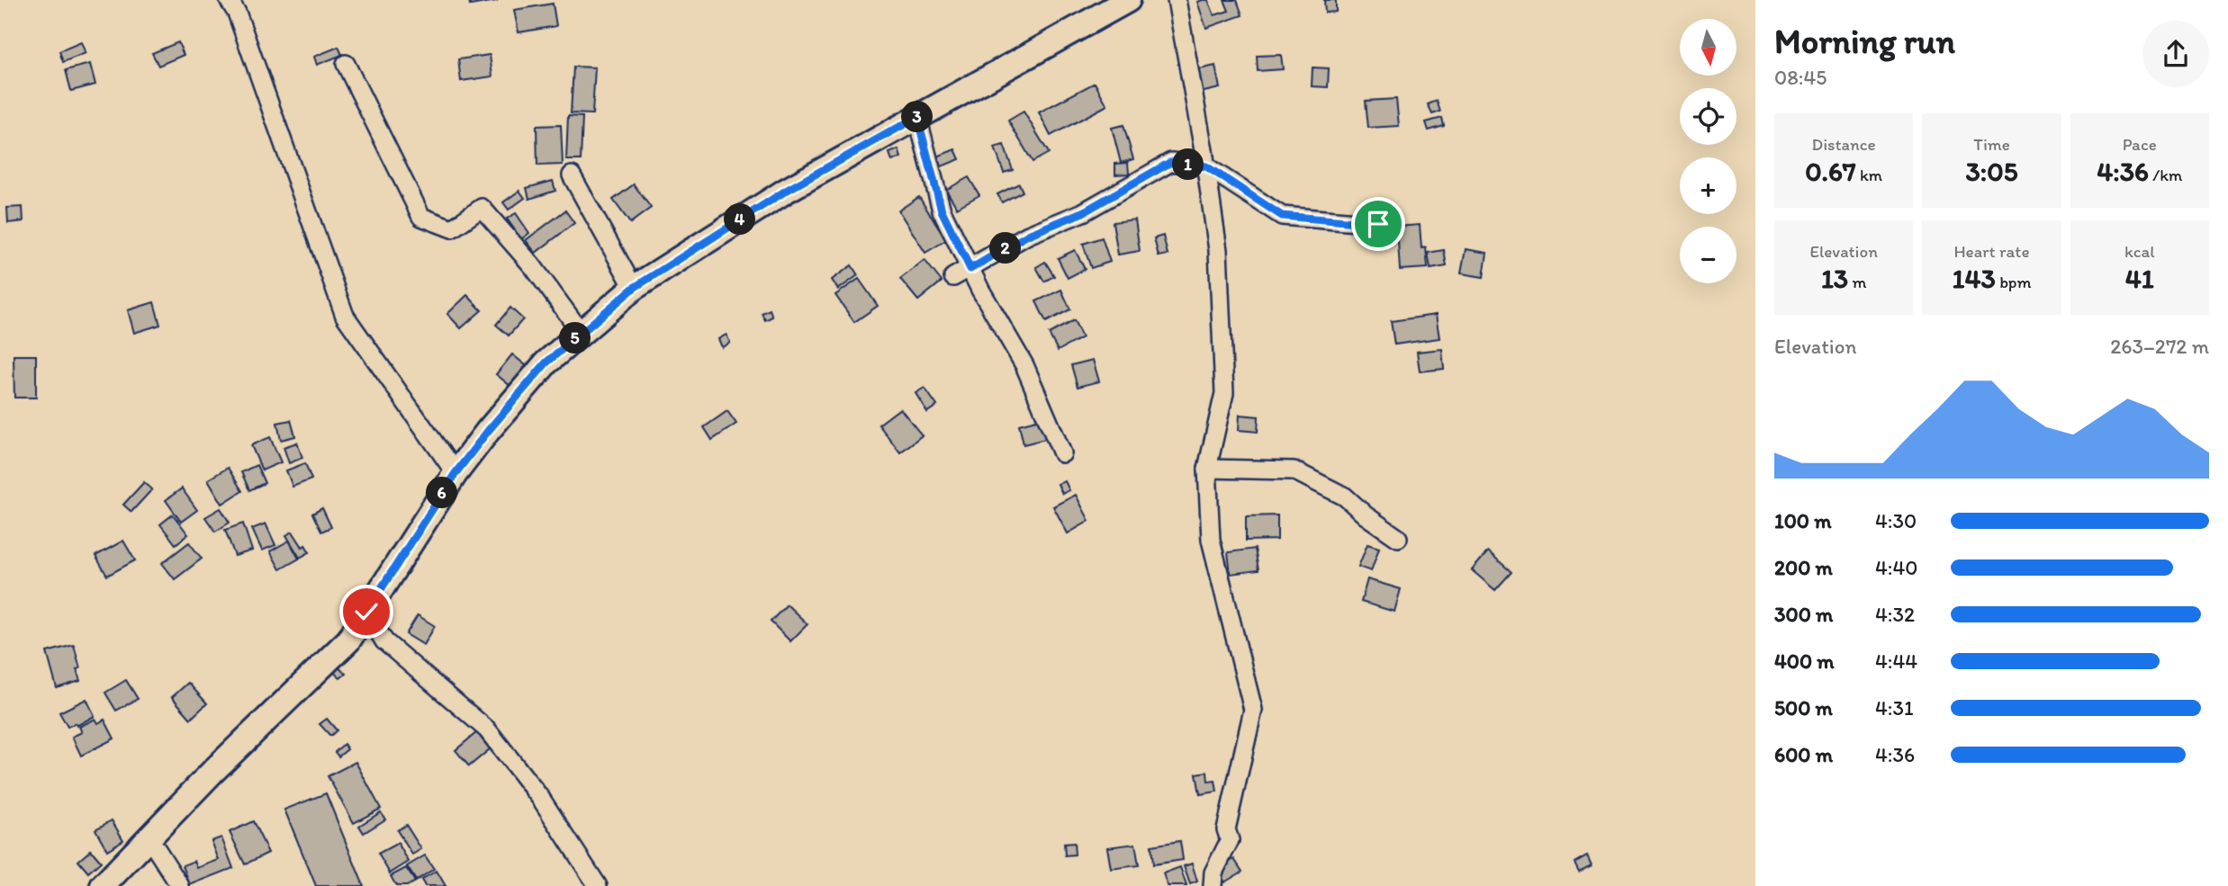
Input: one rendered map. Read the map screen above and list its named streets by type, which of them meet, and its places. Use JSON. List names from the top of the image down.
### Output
{
  "north": "bottom",
  "page": {
    "heading": ["Morning run", "08:45"],
    "map_buttons": ["+", "−"],
    "pins": [
      "3",
      "1",
      "4",
      "2",
      "5",
      "6"
    ],
    "stats": [
      ["Distance", "0.67 km"],
      ["Time", "3:05"],
      ["Pace", "4:36 /km"],
      ["Elevation", "13 m"],
      ["Heart rate", "143 bpm"],
      ["kcal", "41"]
    ],
    "chart": ["Elevation", "263–272 m"],
    "list": [
      {
        "name": "100 m",
        "note": "4:30"
      },
      {
        "name": "200 m",
        "note": "4:40"
      },
      {
        "name": "300 m",
        "note": "4:32"
      },
      {
        "name": "400 m",
        "note": "4:44"
      },
      {
        "name": "500 m",
        "note": "4:31"
      },
      {
        "name": "600 m",
        "note": "4:36"
      }
    ]
  }
}
